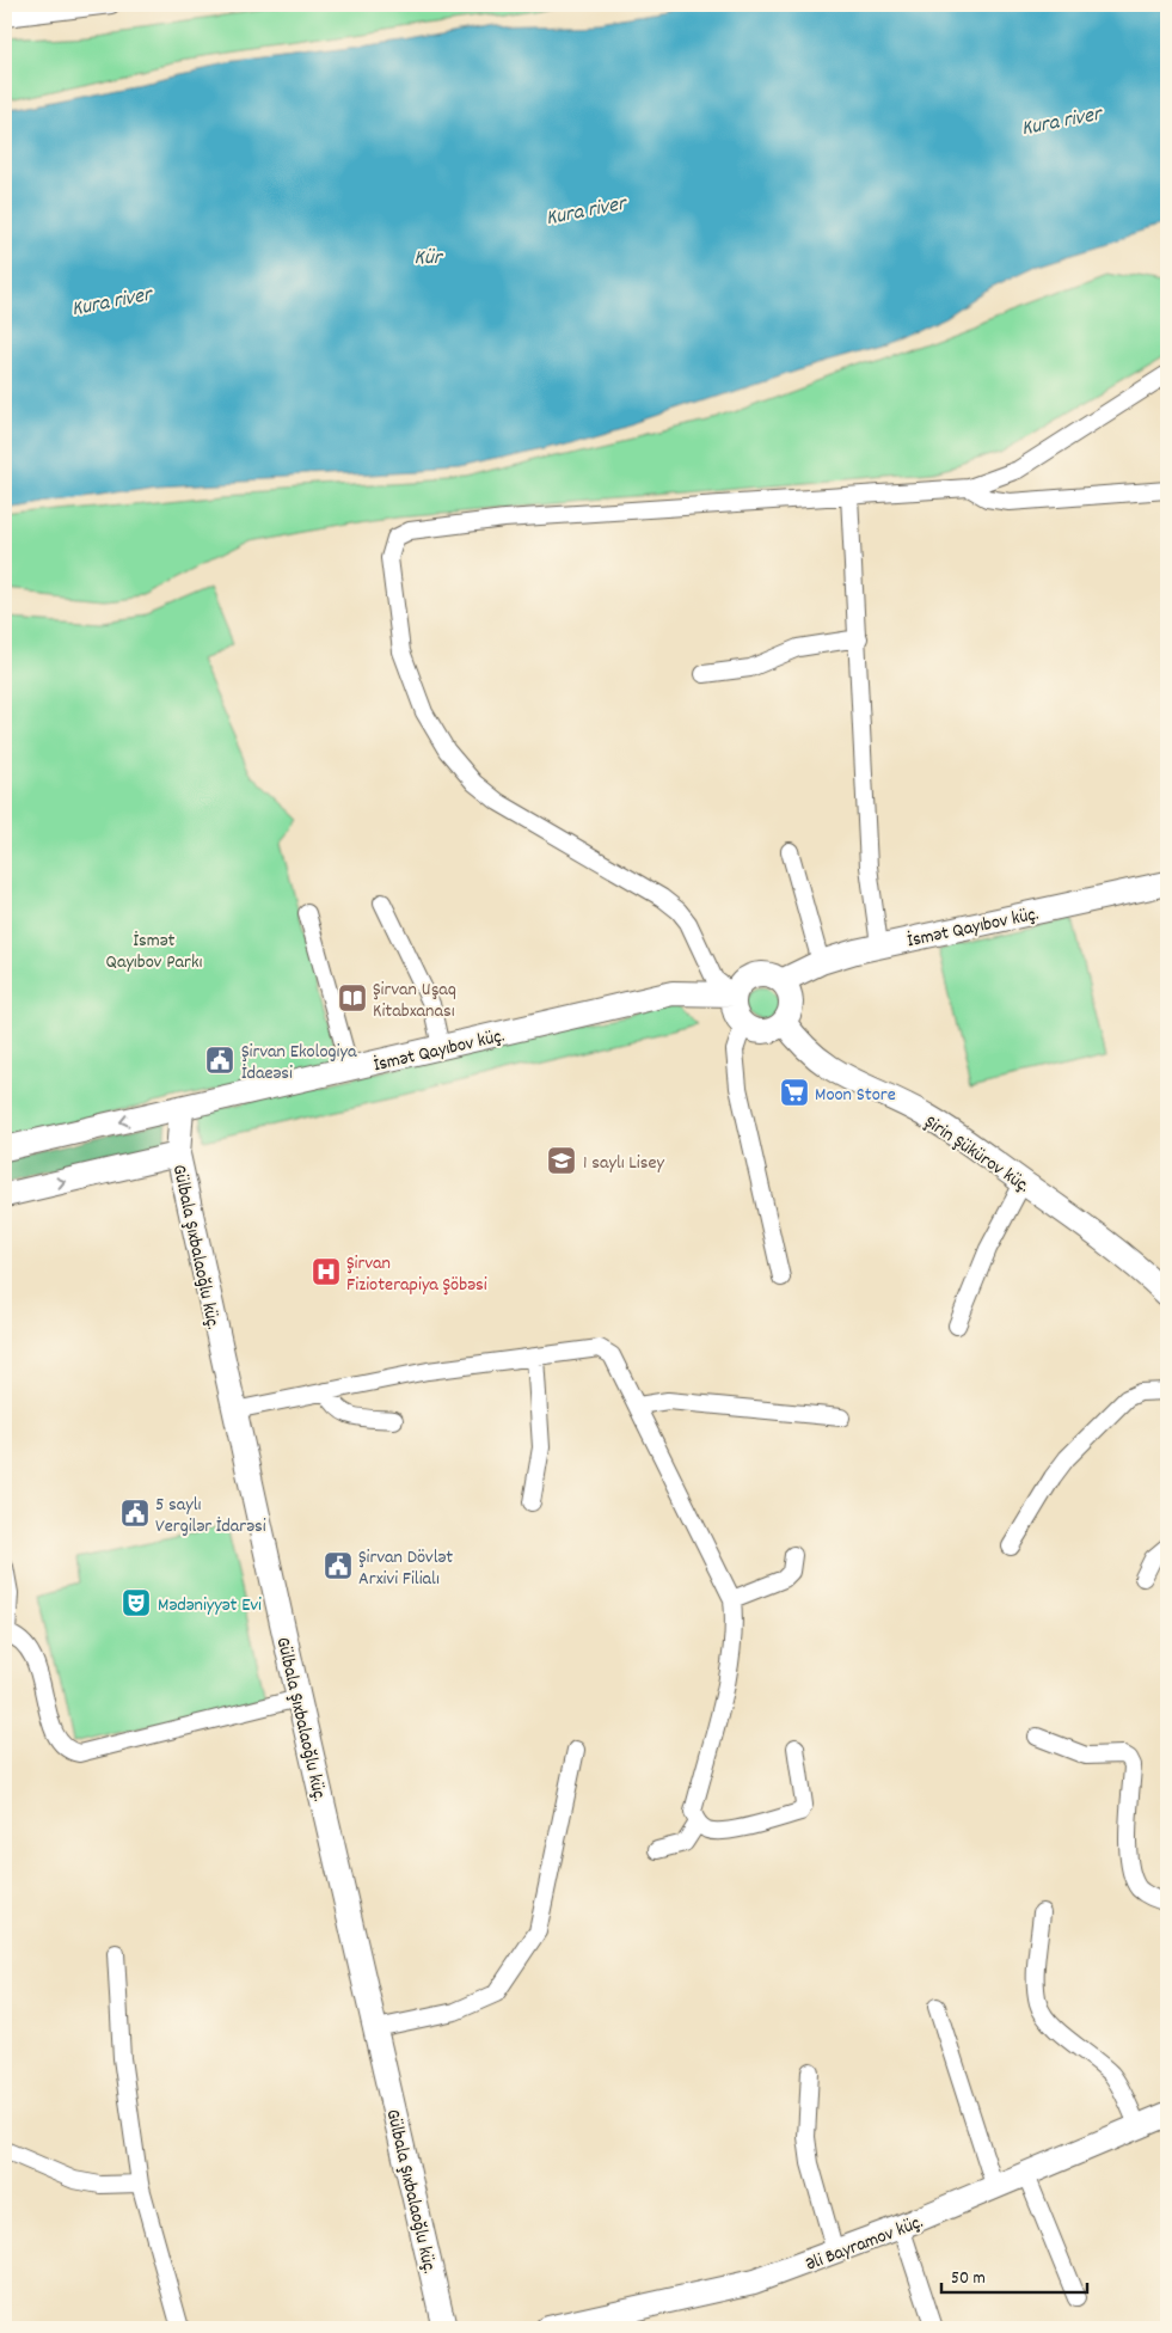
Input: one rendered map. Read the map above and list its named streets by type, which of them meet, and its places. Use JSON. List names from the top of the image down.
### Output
{
  "streets": {
    "street": [
      "İsmət Qayıbov küç.",
      "Şirin Şükürov küç.",
      "Gülbala Şıxbalaoğlu küç.",
      "Əli Bayramov küç."
    ]
  },
  "crossings": [
    ["İsmət Qayıbov küç.", "Şirin Şükürov küç."],
    ["İsmət Qayıbov küç.", "Gülbala Şıxbalaoğlu küç."]
  ],
  "water": ["Kura river", "Kür"],
  "parks": ["İsmət Qayıbov Parkı"],
  "places": {
    "library": ["Şirvan Uşaq Kitabxanası"],
    "public building": ["Şirvan Ekologiya İdaeəsi", "5 saylı Vergilər İdarəsi", "Şirvan Dövlət Arxivi Filialı"],
    "supermarket": ["Moon Store"],
    "school or university": ["1 saylı Lisey"],
    "hospital": ["Şirvan Fizioterapiya Şöbəsi"],
    "theatre": ["Mədəniyyət Evi"]
  },
  "scale_bar": "50 m"
}
